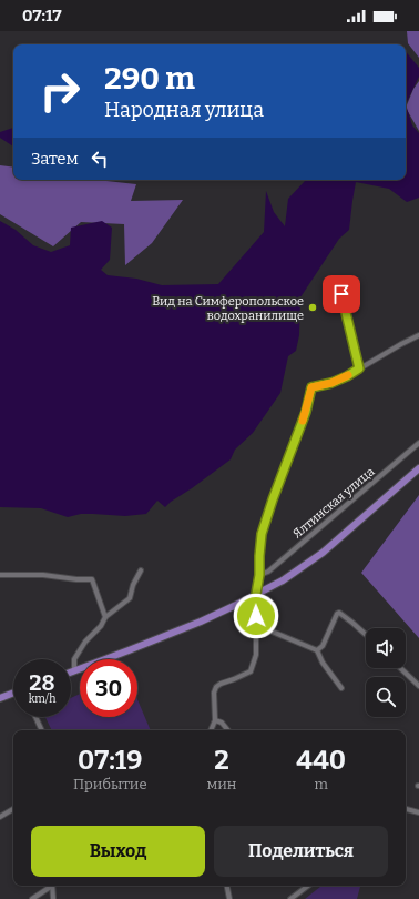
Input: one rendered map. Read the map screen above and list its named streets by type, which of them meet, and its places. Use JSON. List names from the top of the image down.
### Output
{
  "streets": {
    "street": ["Ялтинская улица"]
  },
  "places": ["Вид на Симферопольское водохранилище"],
  "page": {
    "status": "07:17",
    "turn": ["290 m", "Народная улица"],
    "then": "Затем",
    "speed": "28 km/h",
    "limit": "30",
    "eta": [
      "07:19",
      "Прибытие",
      "2",
      "мин",
      "440",
      "m"
    ],
    "buttons": ["Выход", "Поделиться"]
  }
}
